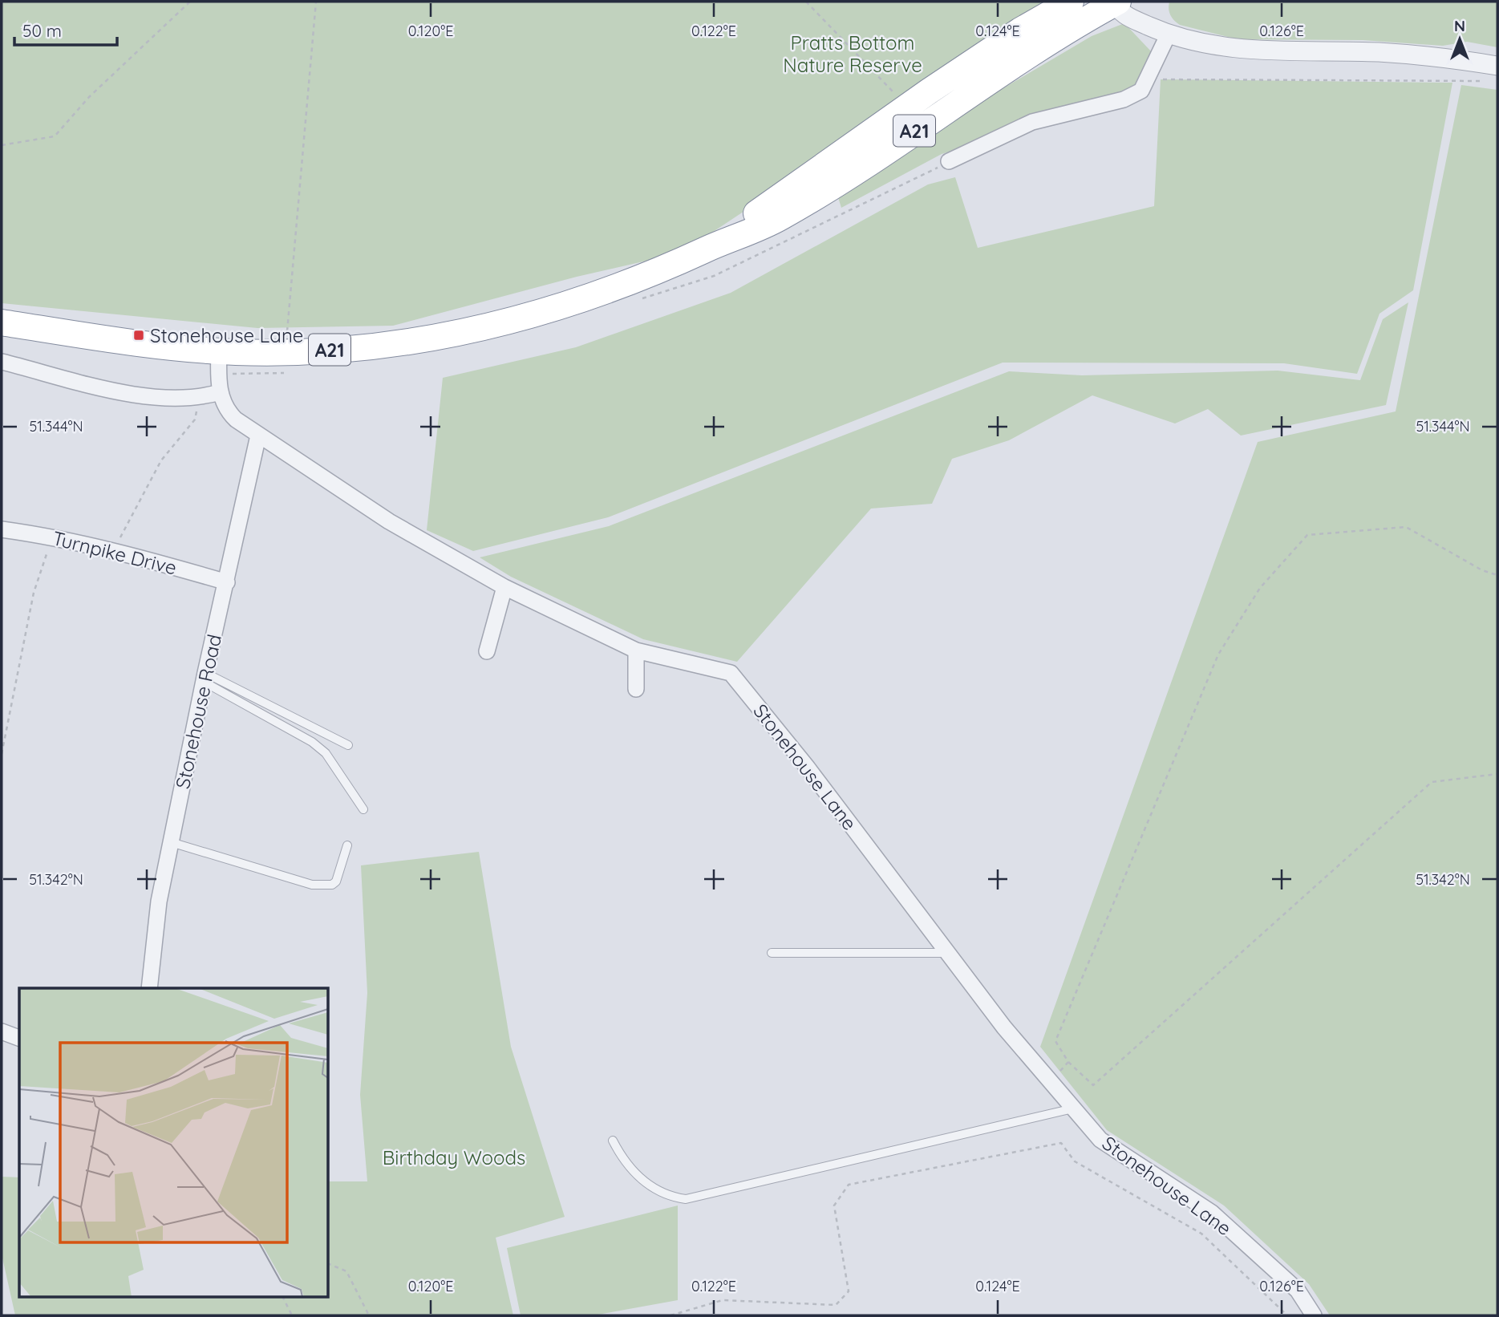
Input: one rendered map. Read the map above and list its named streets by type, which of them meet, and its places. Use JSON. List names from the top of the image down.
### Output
{
  "streets": {
    "highway": ["A21"],
    "street": ["Turnpike Drive", "Stonehouse Road", "Stonehouse Lane"]
  },
  "crossings": [
    ["A21", "Stonehouse Lane"],
    ["Turnpike Drive", "Stonehouse Road"],
    ["Stonehouse Road", "Stonehouse Lane"]
  ],
  "parks": ["Pratts Bottom Nature Reserve", "Birthday Woods"],
  "places": {
    "transit": ["Stonehouse Lane"]
  },
  "scale_bar": "50 m",
  "north": "top",
  "coordinates": [
    "0.120°E",
    "0.122°E",
    "0.124°E",
    "0.126°E",
    "51.344°N",
    "51.342°N"
  ]
}
